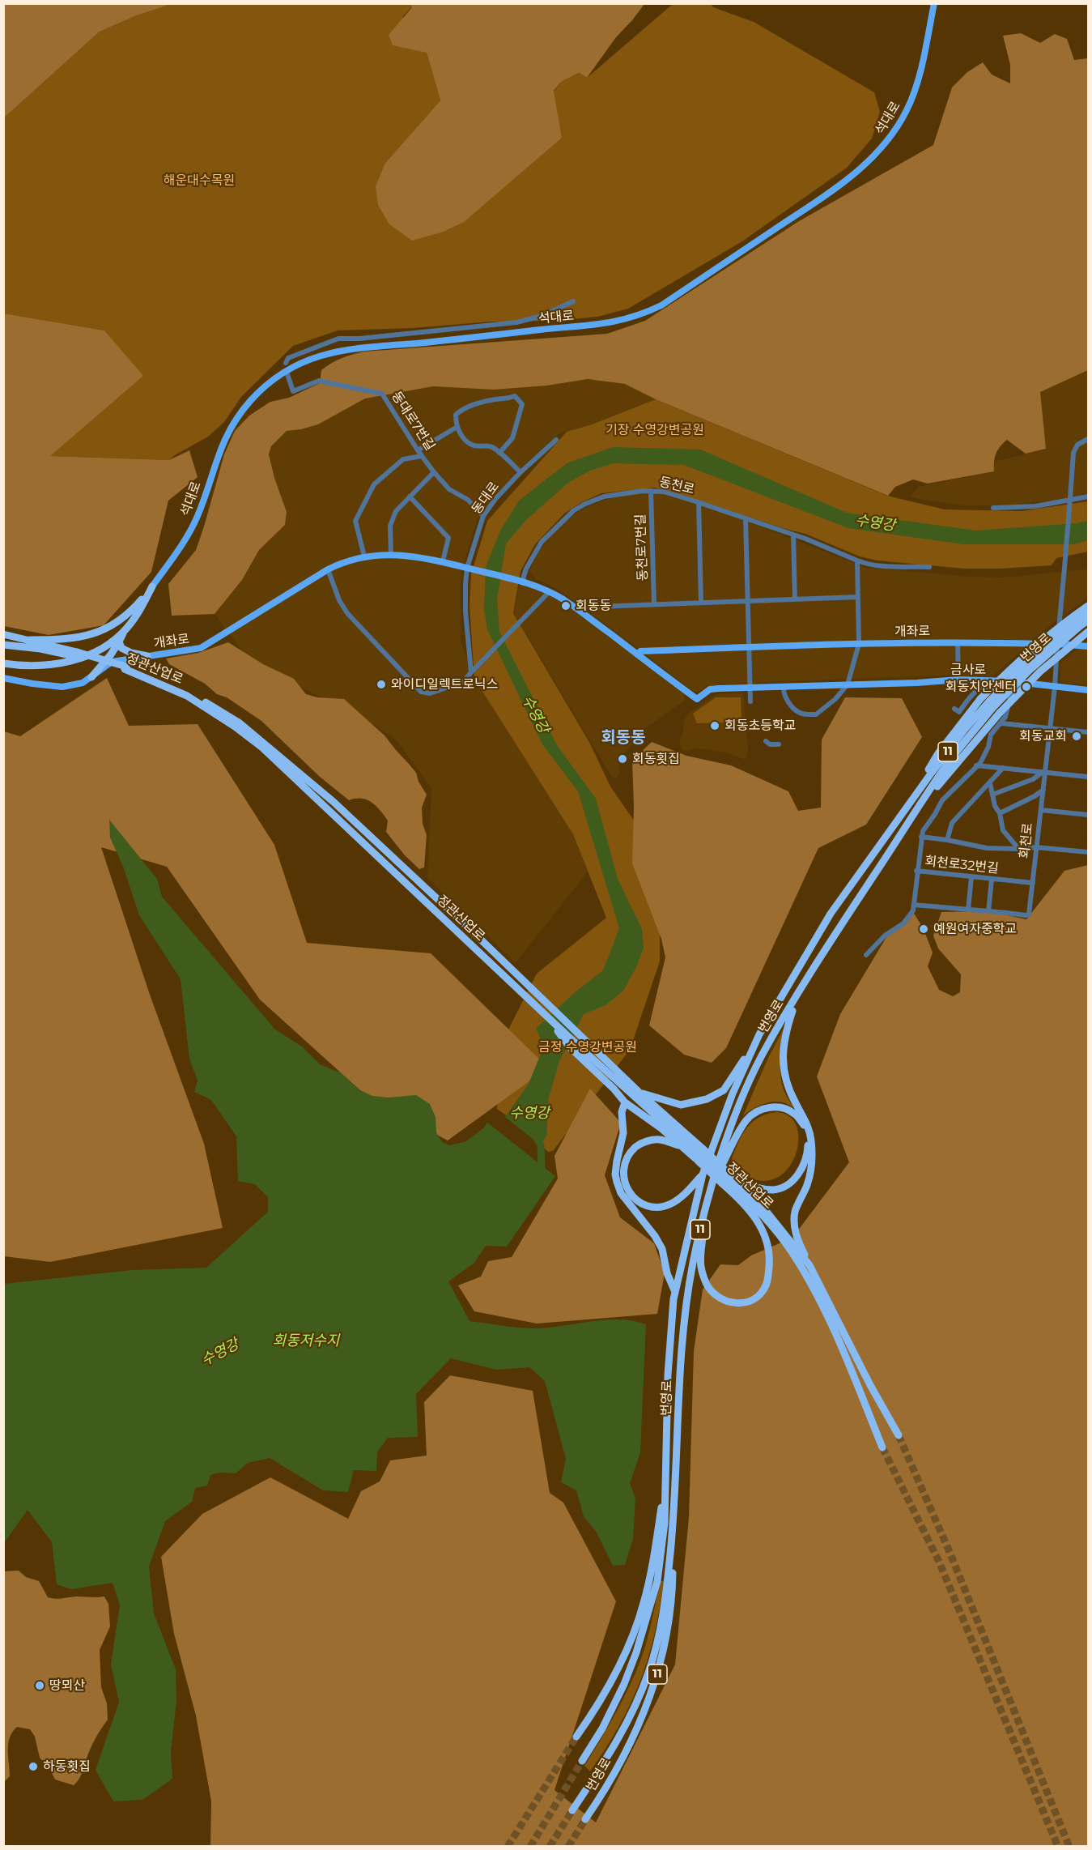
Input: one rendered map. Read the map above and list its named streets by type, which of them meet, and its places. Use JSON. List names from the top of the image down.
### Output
{
  "streets": {
    "highway": ["번영로", "정관산업로", "11"],
    "main road": ["석대로", "개좌로", "금사로"],
    "street": [
      "동대로7번길",
      "동천로",
      "동대로",
      "동천로7번길",
      "회천로",
      "회천로32번길"
    ]
  },
  "crossings": [
    ["동대로7번길", "동대로"],
    ["동천로", "동천로7번길"],
    ["동천로", "개좌로"],
    ["동대로", "개좌로"],
    ["개좌로", "금사로"],
    ["개좌로", "회천로"],
    ["금사로", "회천로"],
    ["회천로", "회천로32번길"]
  ],
  "districts": ["회동동"],
  "water": ["수영강", "회동저수지"],
  "parks": ["해운대수목원", "기장 수영강변공원", "금정 수영강변공원"],
  "places": [
    "회동동",
    "와이디일렉트로닉스",
    "회동치안센터",
    "회동초등학교",
    "회동교회",
    "회동횟집",
    "예원여자중학교",
    "땅뫼산",
    "하동횟집"
  ]
}
